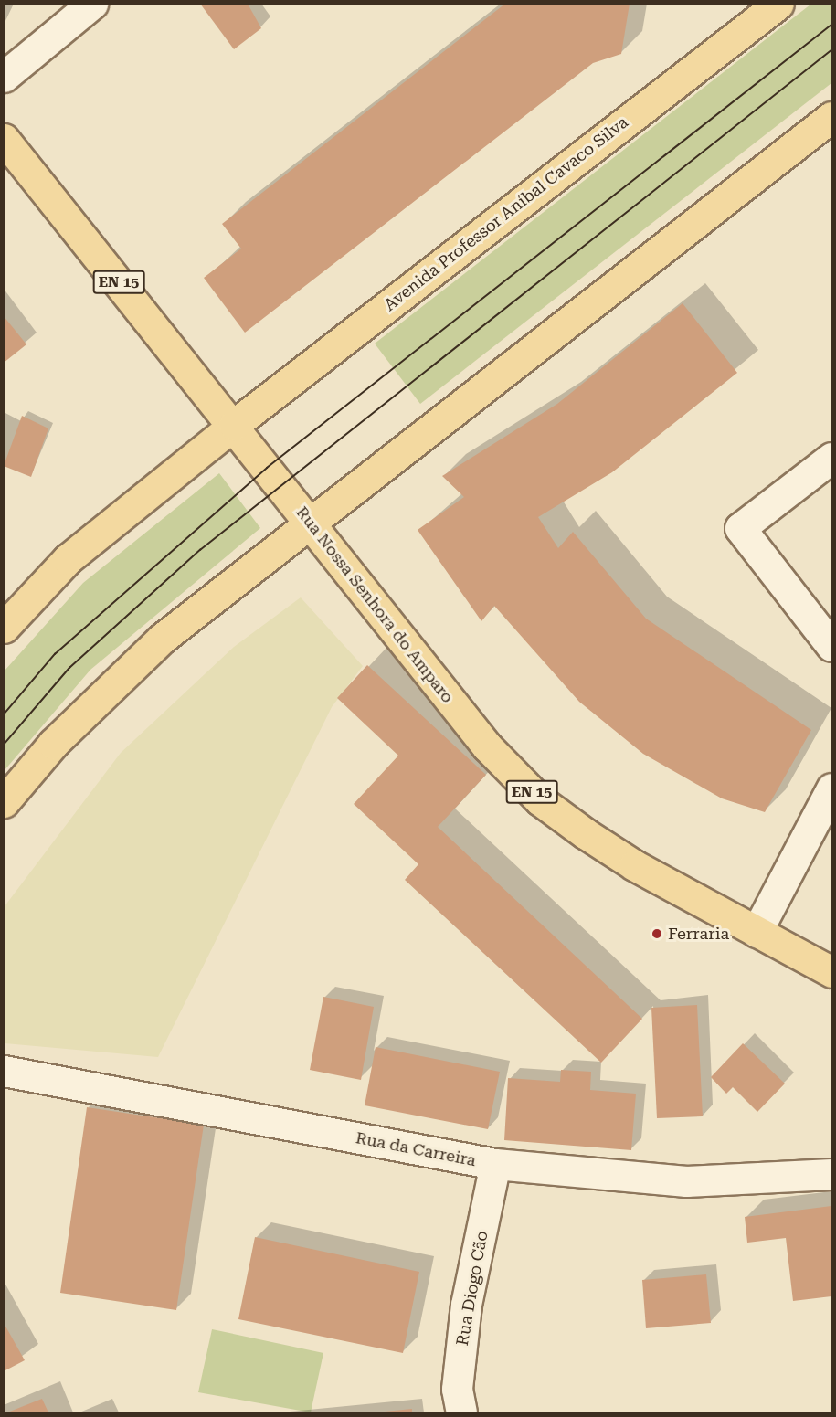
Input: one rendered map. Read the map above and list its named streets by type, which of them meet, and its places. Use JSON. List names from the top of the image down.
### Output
{
  "streets": {
    "main road": ["Avenida Professor Aníbal Cavaco Silva", "EN 15", "Rua Nossa Senhora do Amparo"],
    "street": ["Rua da Carreira", "Rua Diogo Cão"]
  },
  "crossings": [
    ["Avenida Professor Aníbal Cavaco Silva", "Rua Nossa Senhora do Amparo"],
    ["Rua da Carreira", "Rua Diogo Cão"]
  ],
  "places": ["Ferraria"]
}
